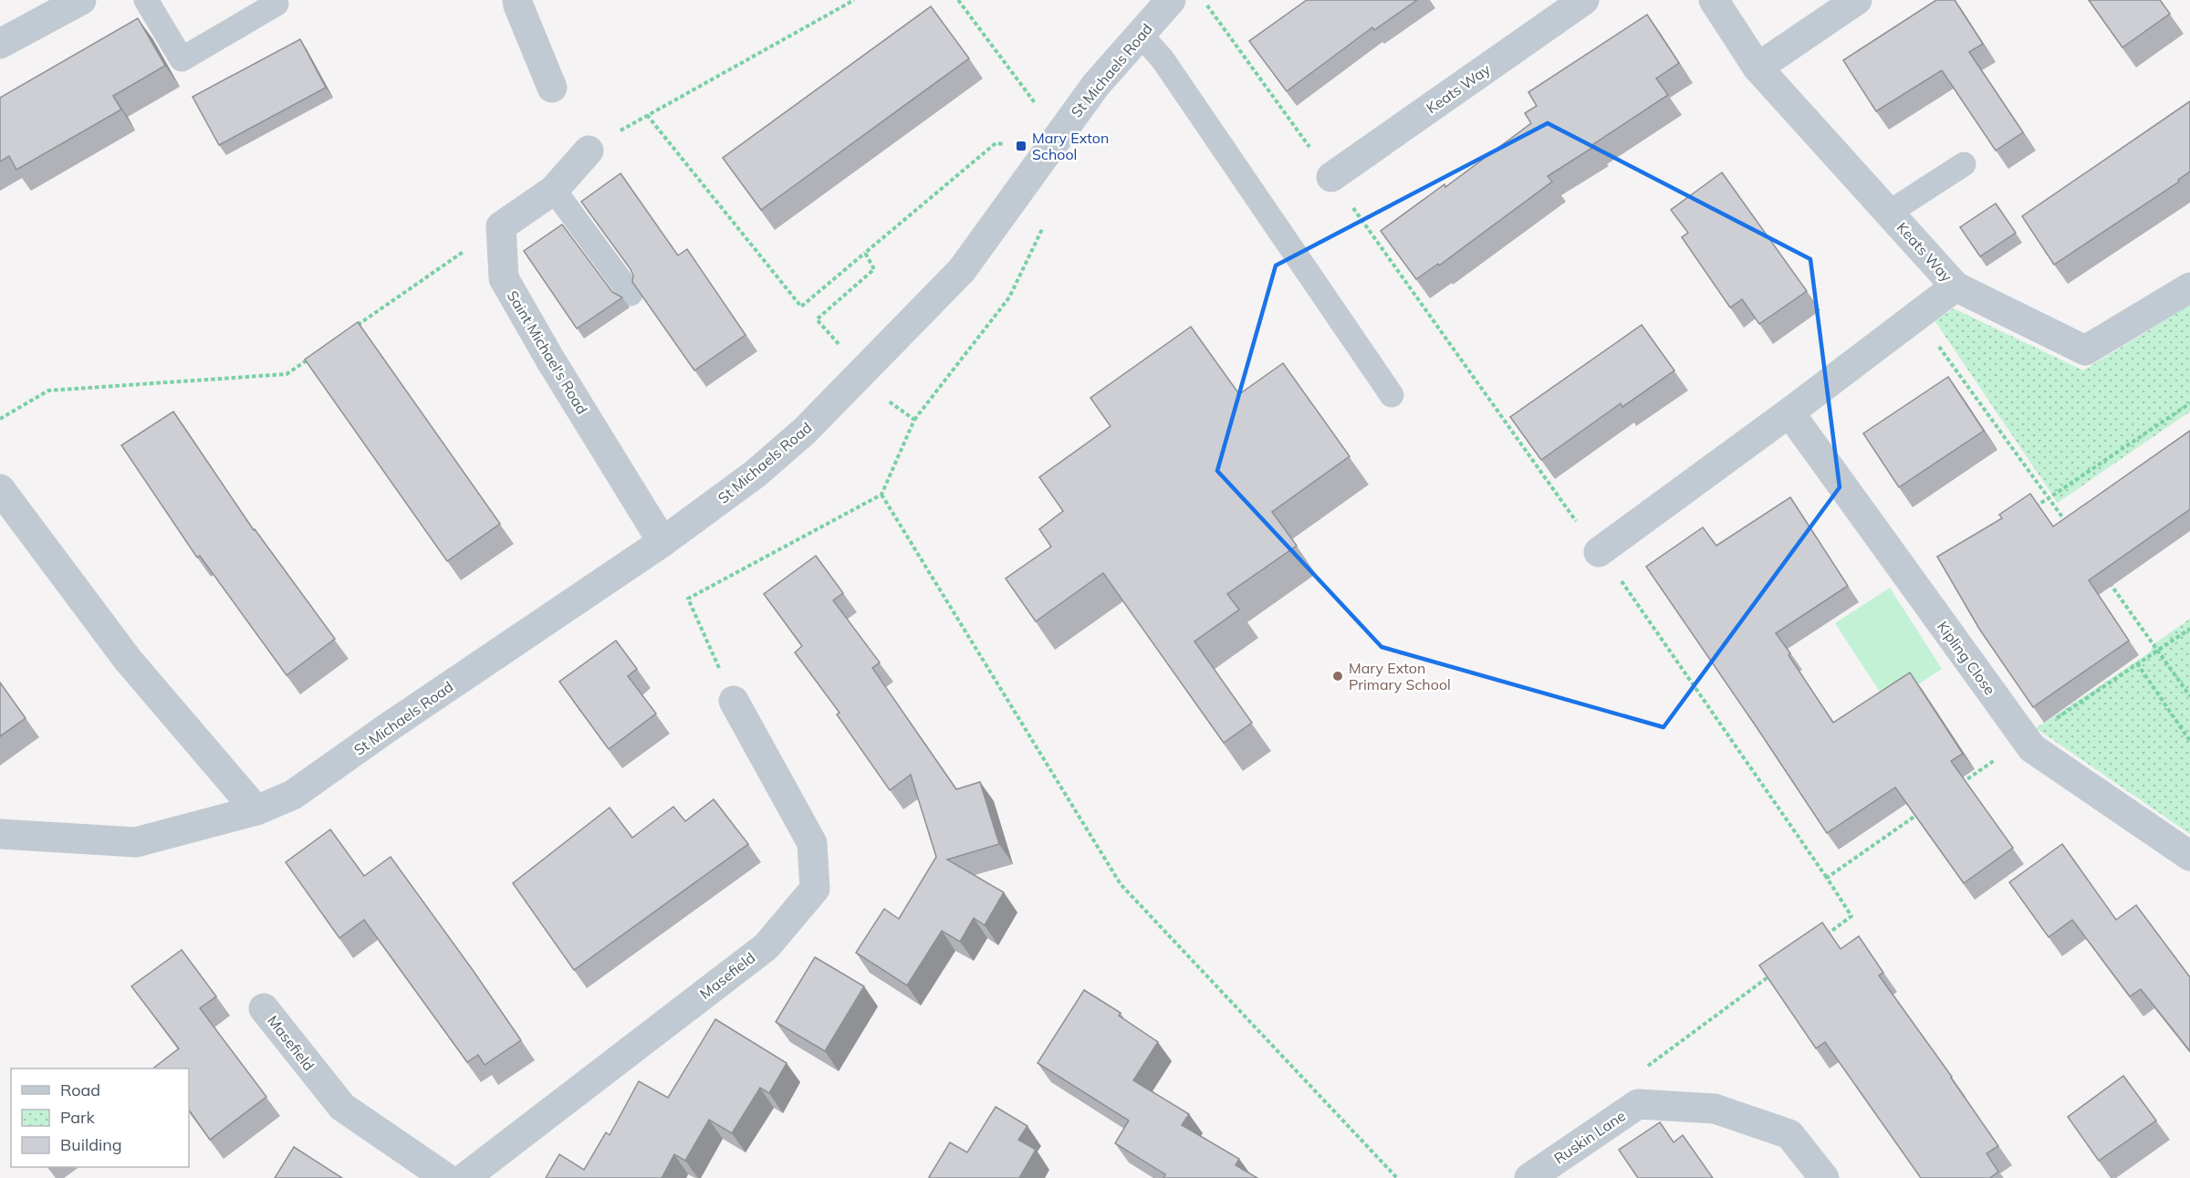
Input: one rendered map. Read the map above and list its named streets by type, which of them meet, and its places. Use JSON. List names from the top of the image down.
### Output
{
  "streets": {
    "street": [
      "St Michaels Road",
      "Keats Way",
      "Saint Michael's Road",
      "Kipling Close",
      "Masefield",
      "Ruskin Lane"
    ]
  },
  "crossings": [
    ["St Michaels Road", "Saint Michael's Road"]
  ],
  "places": {
    "transit": ["Mary Exton School"],
    "other": ["Mary Exton Primary School"]
  },
  "legend": ["Road", "Park", "Building"]
}
